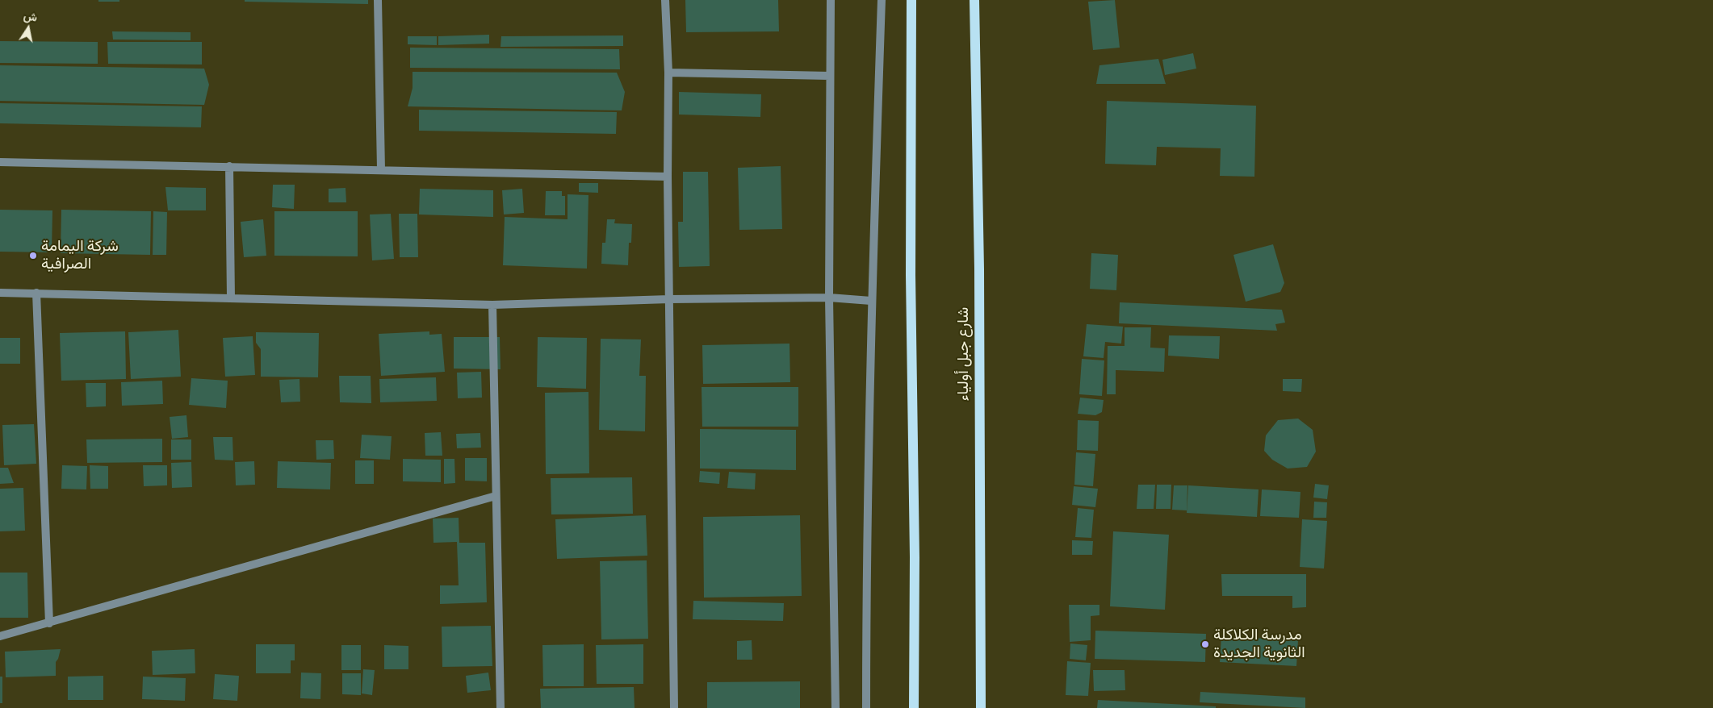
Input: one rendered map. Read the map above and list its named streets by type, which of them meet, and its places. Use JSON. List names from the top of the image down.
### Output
{
  "streets": {
    "main road": ["شارع جبل أولياء"]
  },
  "places": ["شركة اليمامة الصرافية", "مدرسة الكلاكلة الثانوية الجديدة"],
  "north": "top"
}
